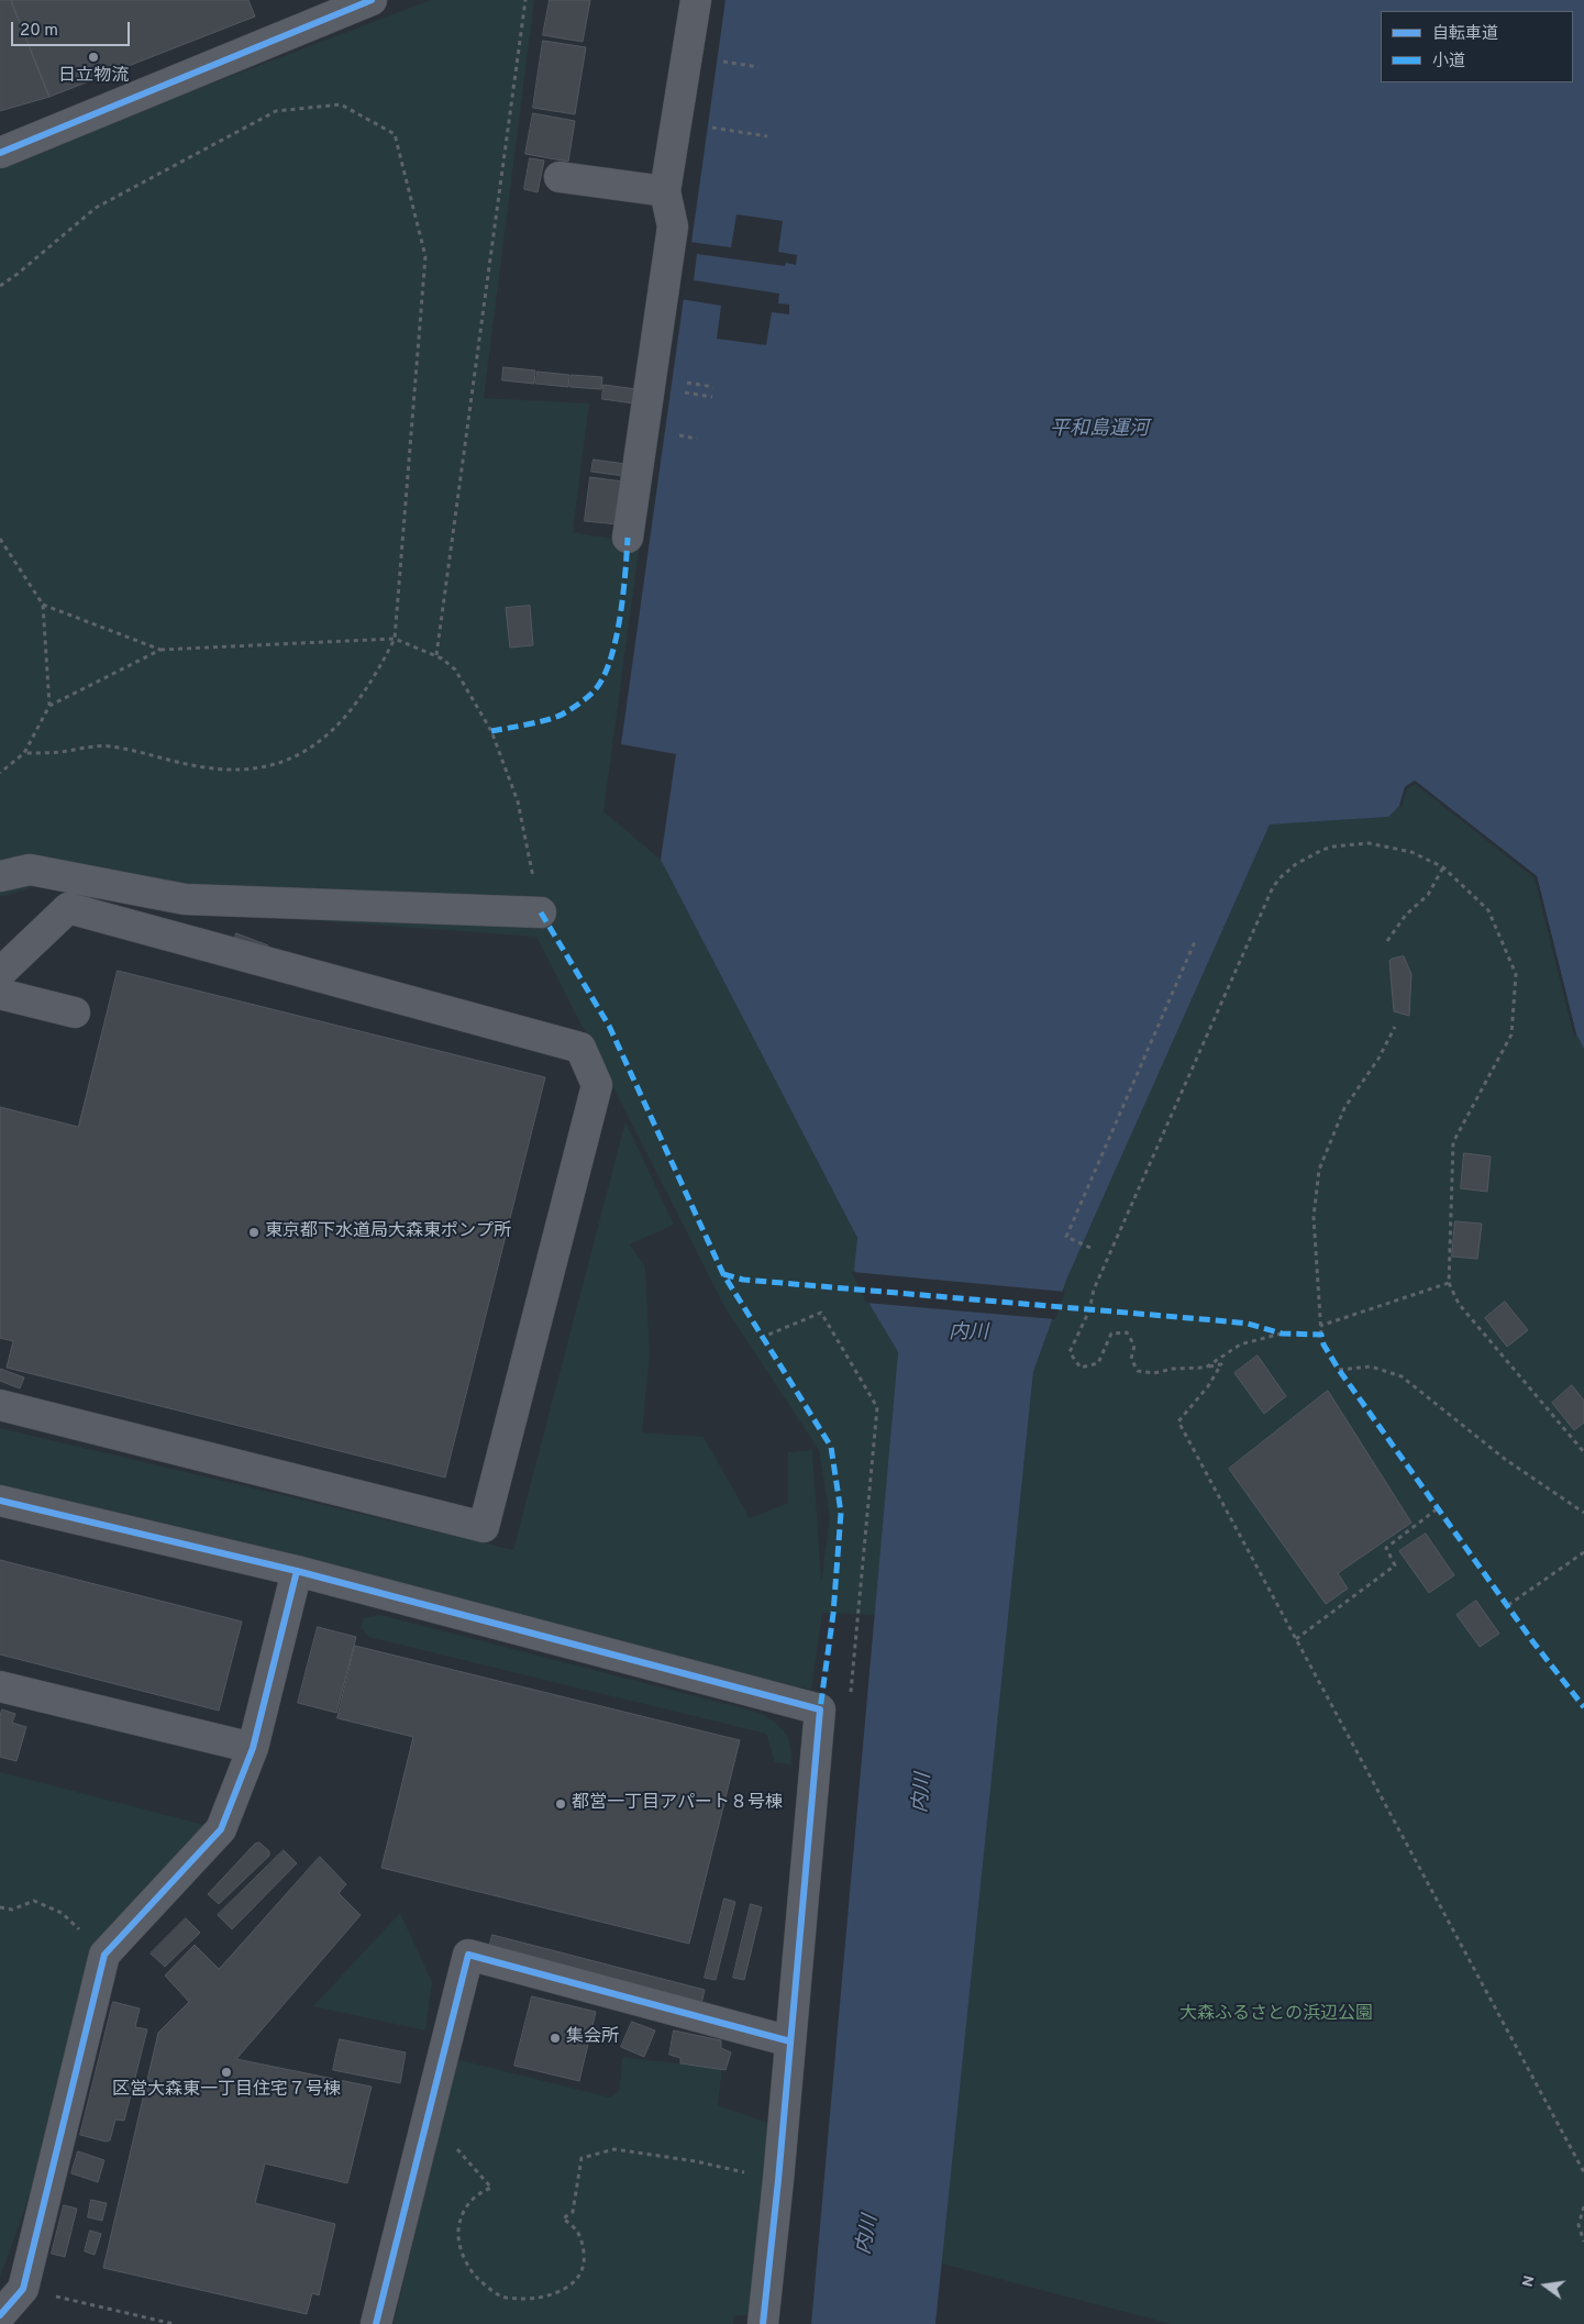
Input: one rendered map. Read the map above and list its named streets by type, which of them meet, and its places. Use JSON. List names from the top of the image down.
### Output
{
  "water": ["平和島運河", "内川"],
  "parks": ["大森ふるさとの浜辺公園"],
  "places": [
    "日立物流",
    "東京都下水道局大森東ポンプ所",
    "都営一丁目アパート８号棟",
    "集会所",
    "区営大森東一丁目住宅７号棟"
  ],
  "legend": ["自転車道", "小道"],
  "scale_bar": "20 m",
  "north": "left"
}
